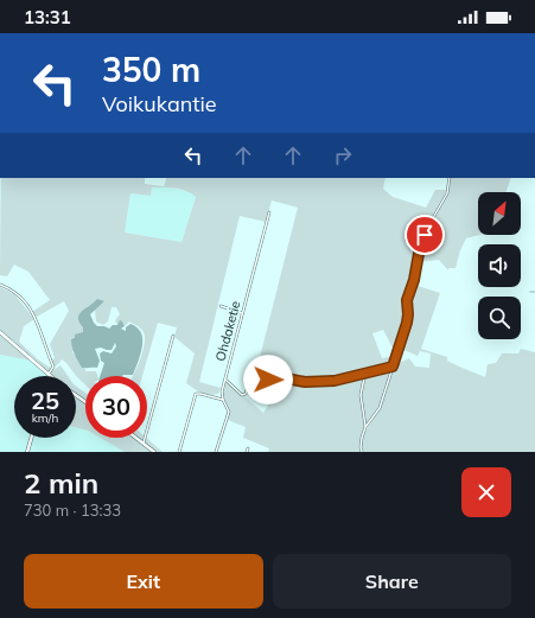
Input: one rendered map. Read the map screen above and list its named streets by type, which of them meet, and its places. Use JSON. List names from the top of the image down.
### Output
{
  "streets": {
    "street": ["Ohdaketie"]
  },
  "north": "top right",
  "page": {
    "status": "13:31",
    "turn": ["350 m", "Voikukantie"],
    "speed": "25 km/h",
    "limit": "30",
    "heading": ["2 min", "730 m · 13:33"],
    "buttons": ["Exit", "Share"]
  }
}
